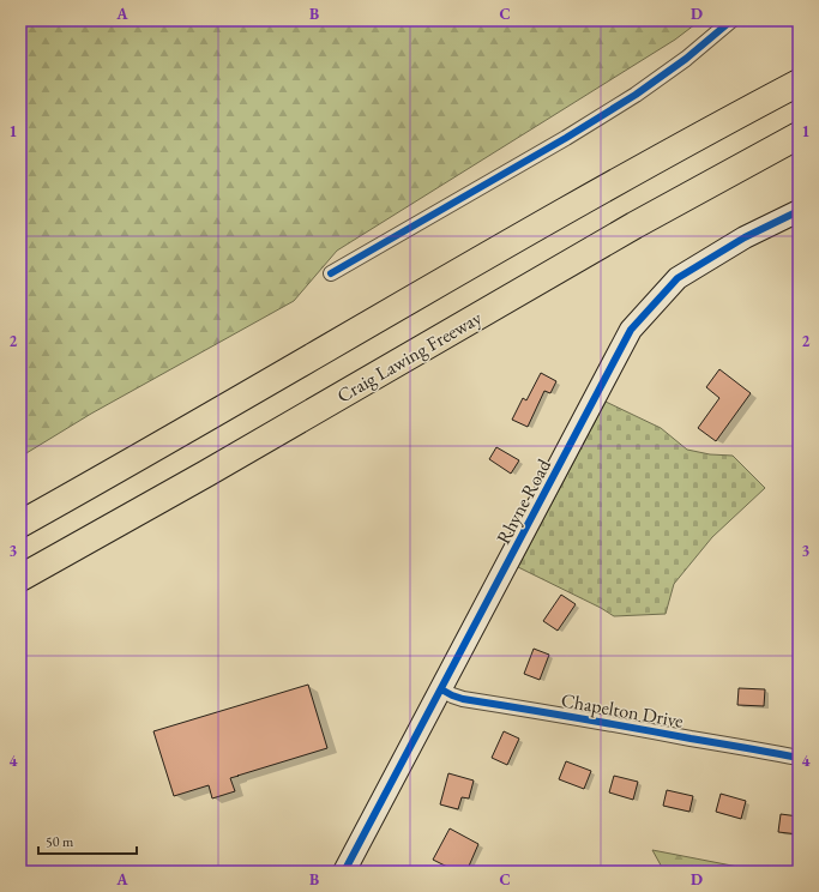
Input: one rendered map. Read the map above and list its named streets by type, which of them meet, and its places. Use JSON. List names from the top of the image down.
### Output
{
  "streets": {
    "highway": ["Craig Lawing Freeway"],
    "street": ["Rhyne Road", "Chapelton Drive"]
  },
  "crossings": [
    ["Rhyne Road", "Chapelton Drive"]
  ],
  "scale_bar": "50 m",
  "grid": {
    "columns": [
      "A",
      "B",
      "C",
      "D"
    ],
    "rows": [
      "1",
      "2",
      "3",
      "4"
    ]
  }
}
